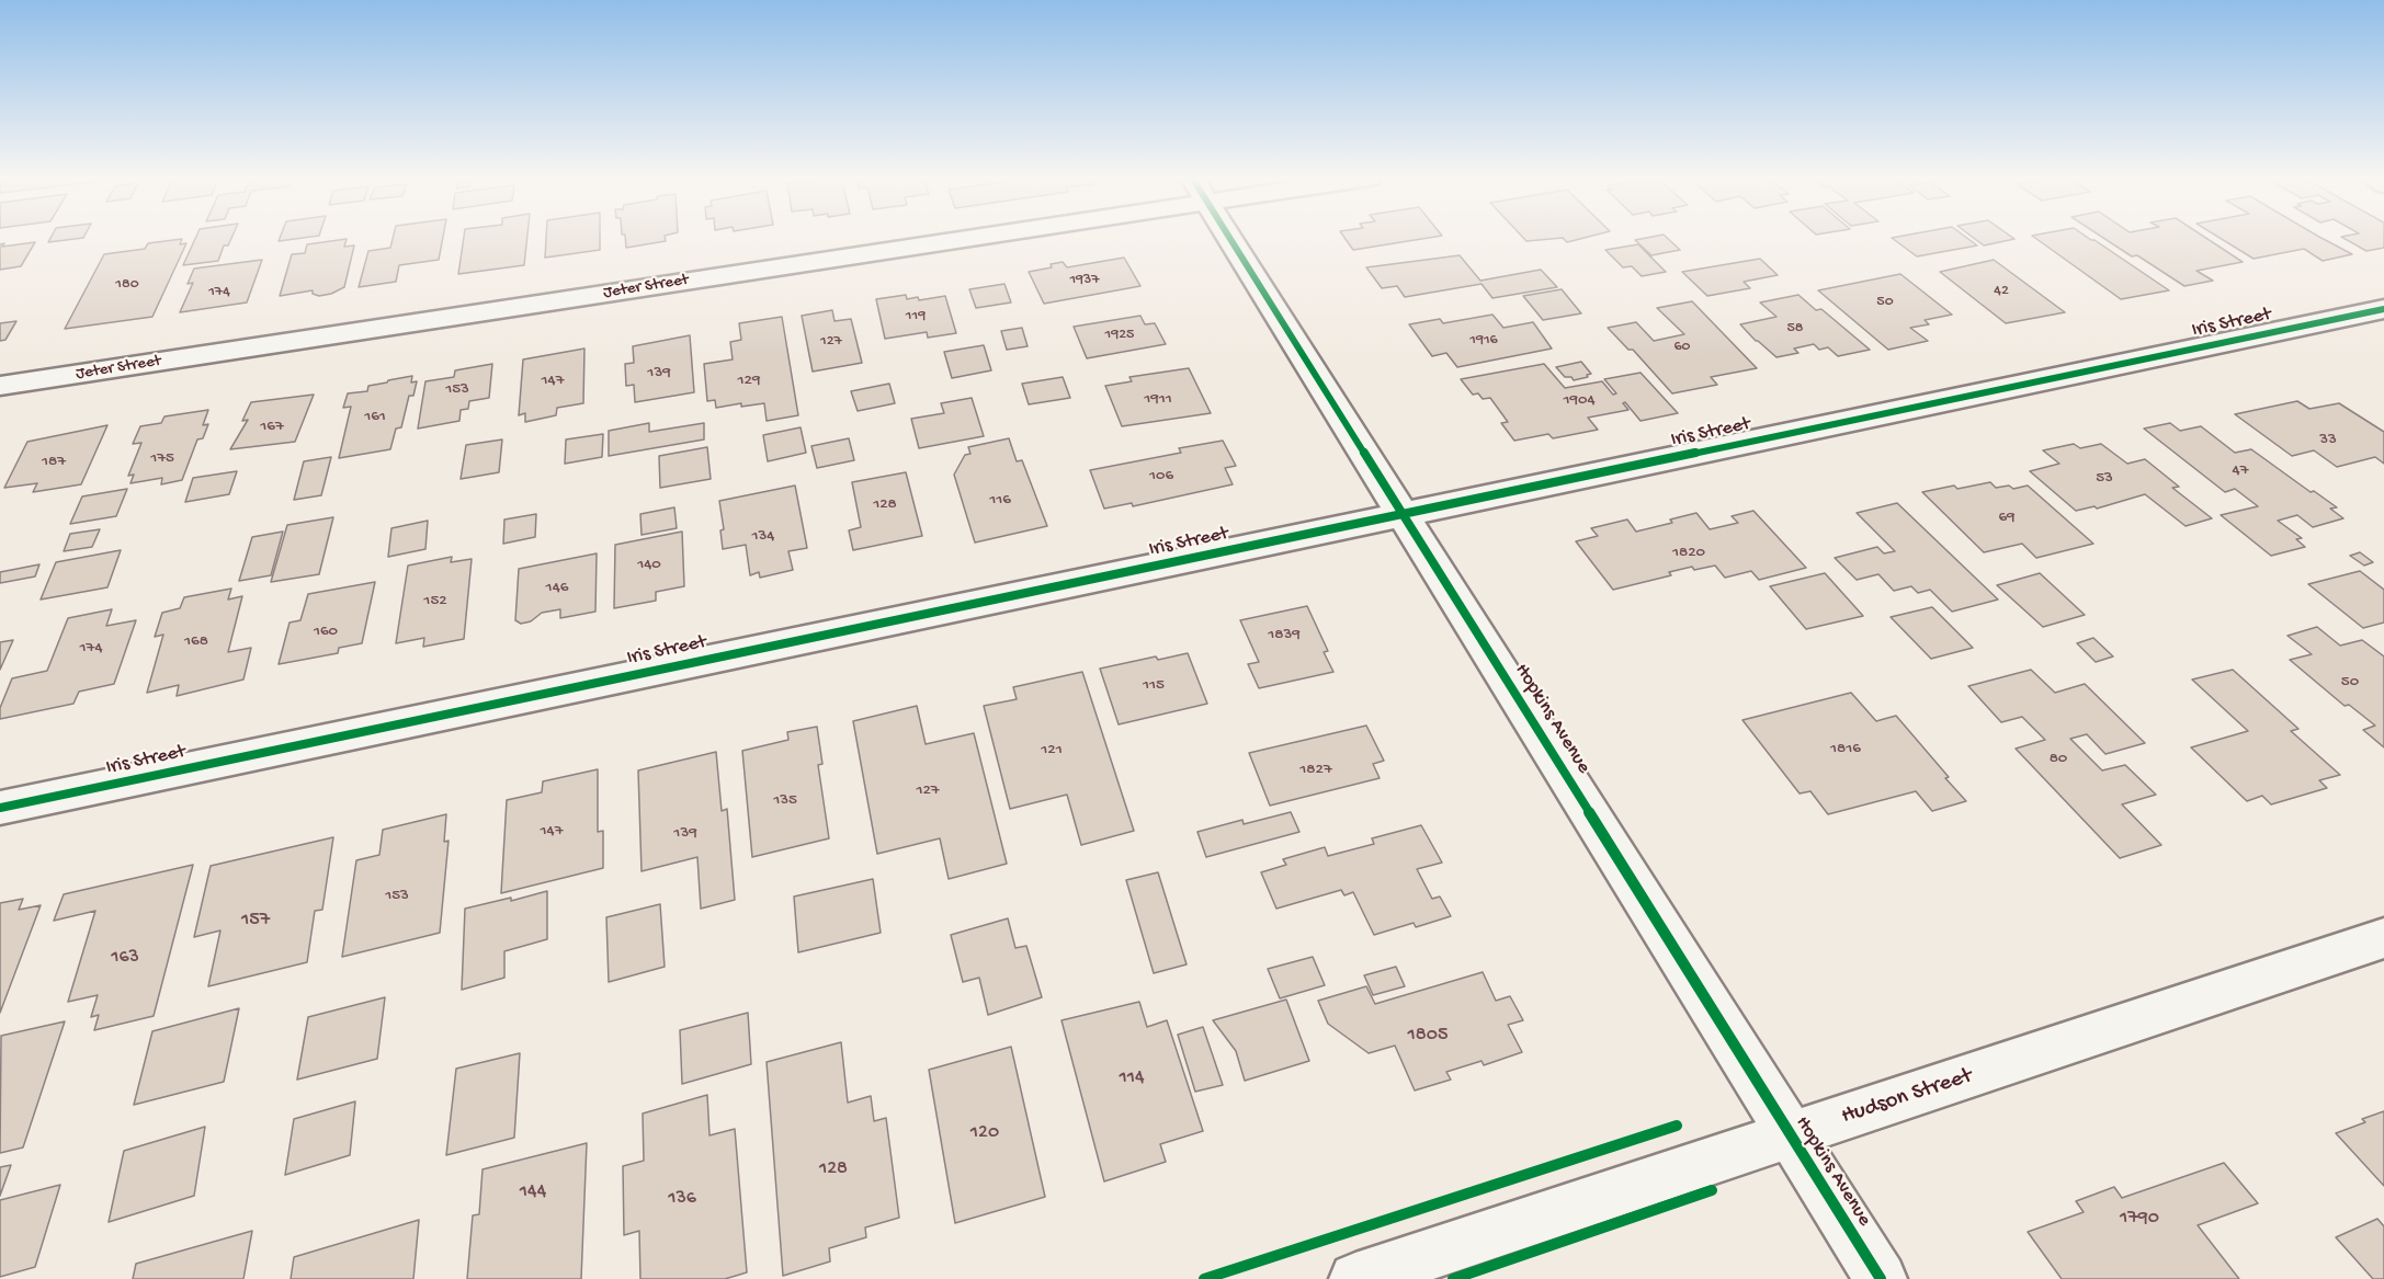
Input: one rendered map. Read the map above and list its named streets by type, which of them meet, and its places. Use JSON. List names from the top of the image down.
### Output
{
  "streets": {
    "street": [
      "Jeter Street",
      "Iris Street",
      "Hopkins Avenue",
      "Hudson Street"
    ]
  },
  "crossings": [
    ["Iris Street", "Hopkins Avenue"],
    ["Hopkins Avenue", "Hudson Street"]
  ],
  "house_numbers": [
    "1937",
    "180",
    "42",
    "174",
    "50",
    "119",
    "58",
    "1925",
    "1916",
    "127",
    "60",
    "139",
    "147",
    "129",
    "153",
    "1911",
    "1904",
    "161",
    "167",
    "33",
    "175",
    "187",
    "47",
    "106",
    "53",
    "116",
    "128",
    "69",
    "134",
    "1820",
    "140",
    "146",
    "152",
    "160",
    "1839",
    "168",
    "174",
    "50",
    "115",
    "1816",
    "121",
    "80",
    "1827",
    "127",
    "135",
    "147",
    "139",
    "153",
    "157",
    "163",
    "1805",
    "114",
    "120",
    "128",
    "144",
    "136",
    "1790"
  ]
}
